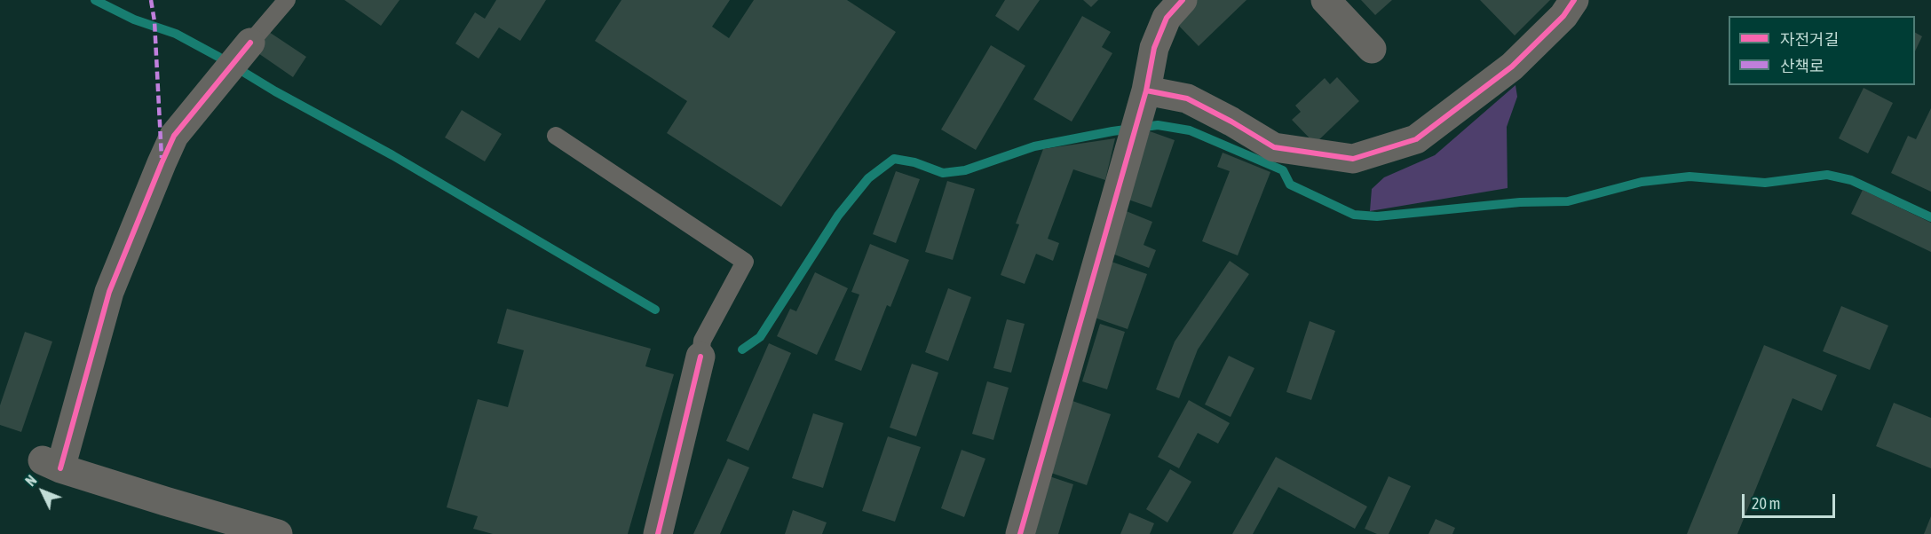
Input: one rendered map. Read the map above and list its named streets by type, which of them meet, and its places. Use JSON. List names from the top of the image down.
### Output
{
  "legend": ["자전거길", "산책로"],
  "scale_bar": "20 m",
  "north": "top left"
}
